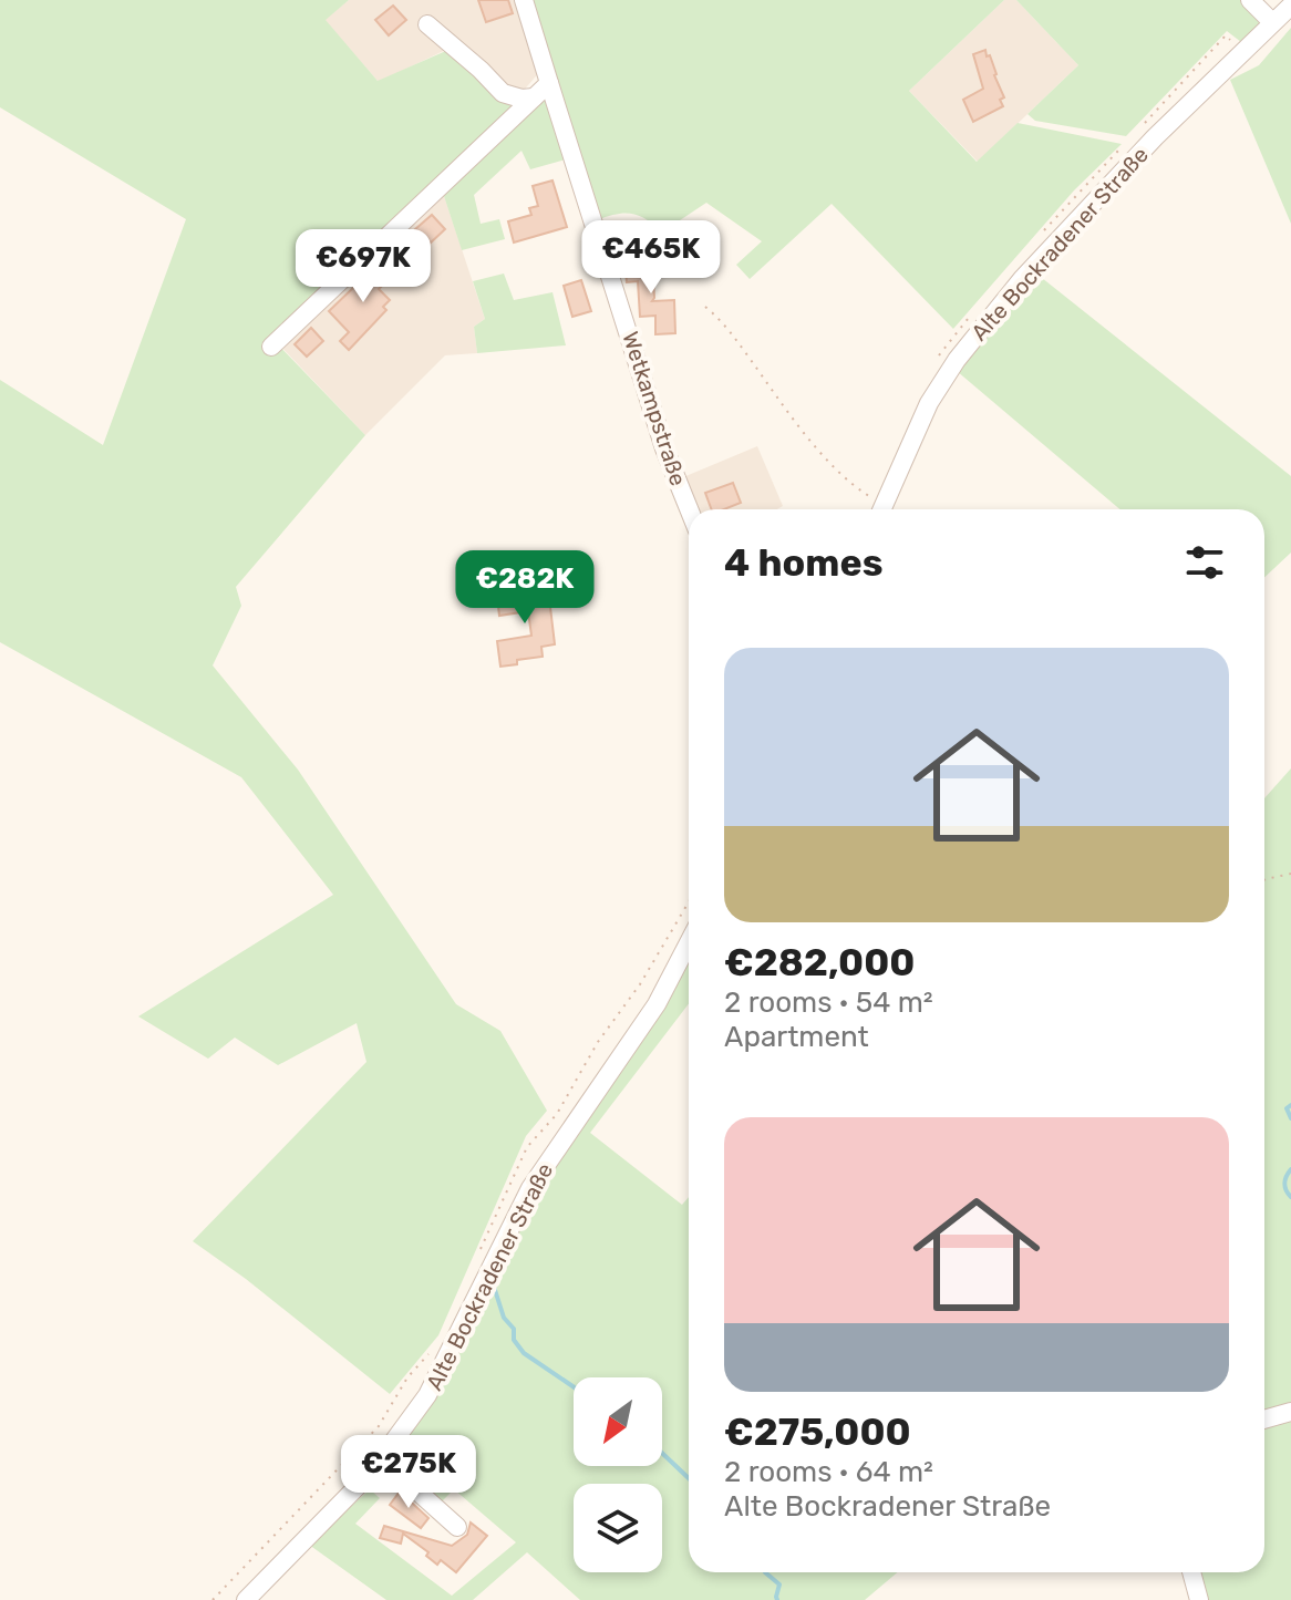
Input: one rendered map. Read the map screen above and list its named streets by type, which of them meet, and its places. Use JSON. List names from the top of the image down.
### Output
{
  "streets": {
    "street": ["Alte Bockradener Straße", "Wetkampstraße"]
  },
  "north": "bottom left",
  "page": {
    "price": [
      "€465K",
      "€697K",
      "€282K",
      "€275K"
    ],
    "heading": "4 homes",
    "list": [
      {
        "name": "€282,000",
        "note": "2 rooms · 54 m² · Apartment"
      },
      {
        "name": "€275,000",
        "note": "2 rooms · 64 m² · Alte Bockradener Straße"
      }
    ]
  }
}
